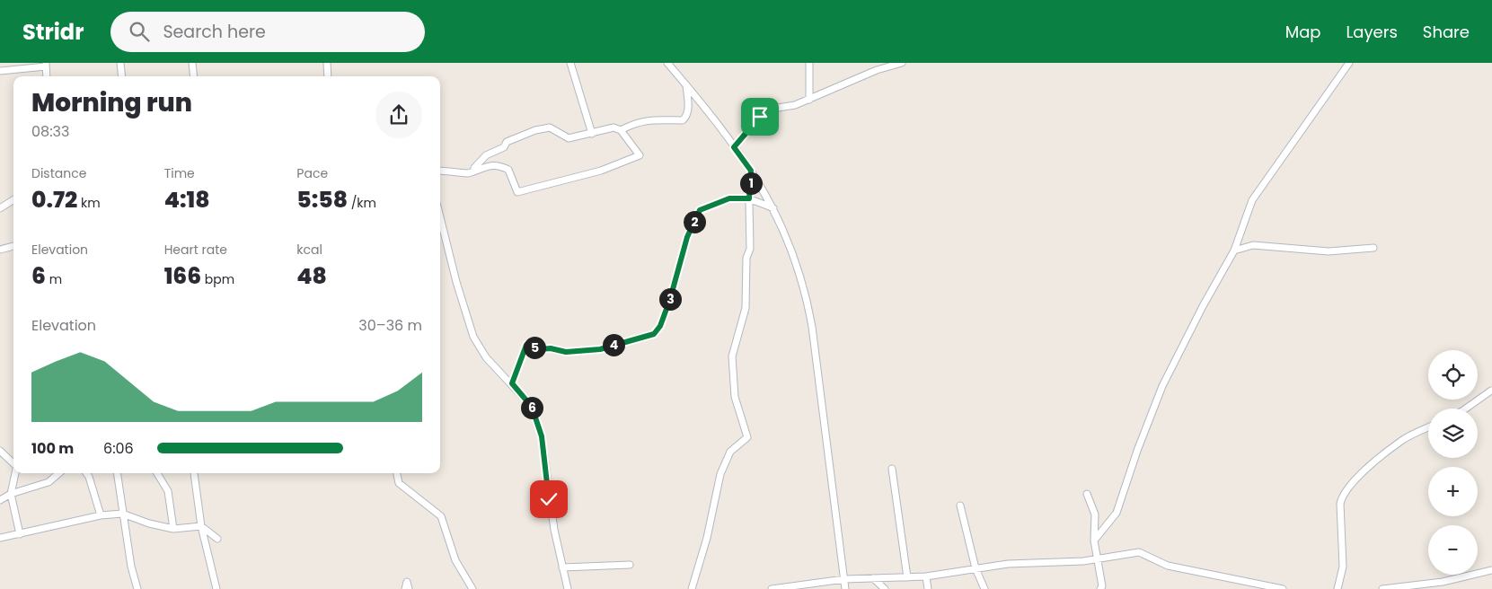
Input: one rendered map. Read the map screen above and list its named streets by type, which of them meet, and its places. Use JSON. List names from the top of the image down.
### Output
{
  "page": {
    "header": "Stridr",
    "search": "Search here",
    "nav": ["Map", "Layers", "Share"],
    "heading": ["Morning run", "08:33"],
    "stats": [
      ["Distance", "0.72 km"],
      ["Time", "4:18"],
      ["Pace", "5:58 /km"],
      ["Elevation", "6 m"],
      ["Heart rate", "166 bpm"],
      ["kcal", "48"]
    ],
    "pins": [
      "1",
      "2",
      "3",
      "4",
      "5",
      "6"
    ],
    "chart": ["Elevation", "30–36 m"],
    "map_buttons": ["+", "−"],
    "list": [
      {
        "name": "100 m",
        "note": "6:06"
      }
    ]
  }
}
